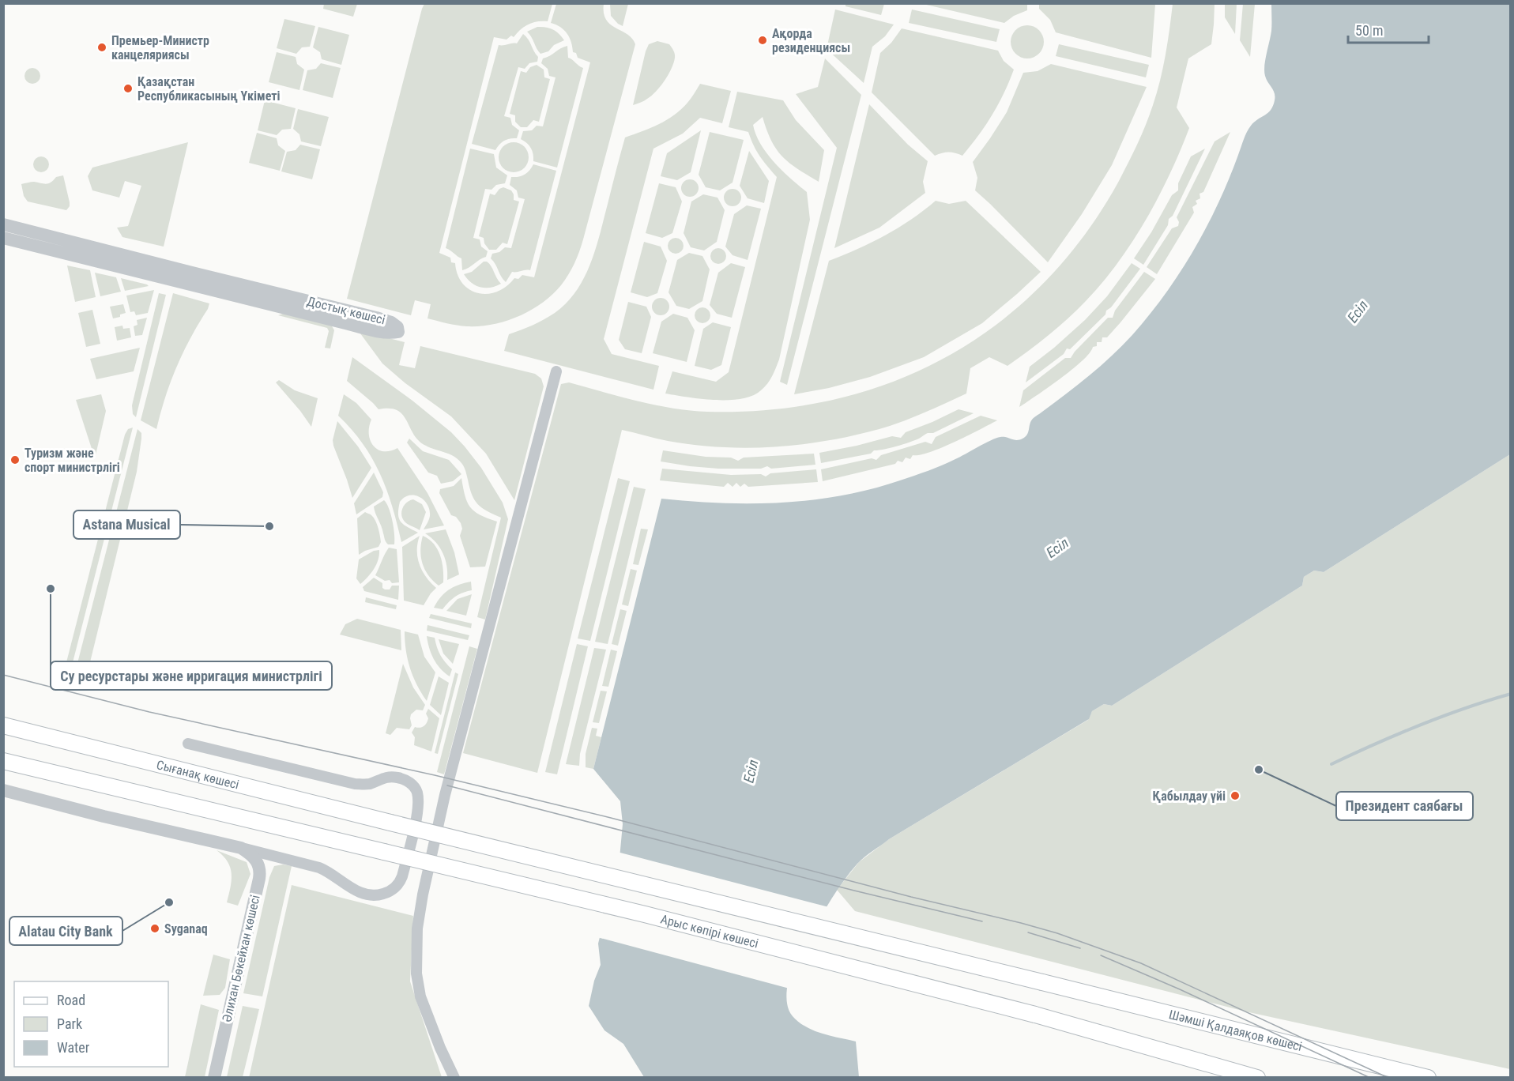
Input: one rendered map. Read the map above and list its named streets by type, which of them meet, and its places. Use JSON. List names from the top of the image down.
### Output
{
  "streets": {
    "main road": ["Сығанақ көшесі", "Арыс көпірі көшесі", "Шәмші Қалдаяқов көшесі"],
    "street": ["Достық көшесі", "Әлихан Бөкейхан көшесі"]
  },
  "crossings": [
    ["Сығанақ көшесі", "Шәмші Қалдаяқов көшесі"]
  ],
  "water": ["Есіл"],
  "places": [
    "Ақорда резиденциясы",
    "Премьер-Министр канцеляриясы",
    "Қазақстан Республикасының Үкіметі",
    "Туризм және спорт министрлігі",
    "Astana Musical",
    "Су ресурстары және ирригация министрлігі",
    "Президент саябағы",
    "Қабылдау үйі",
    "Alatau City Bank",
    "Syganaq"
  ],
  "legend": ["Road", "Park", "Water"],
  "scale_bar": "50 m"
}
